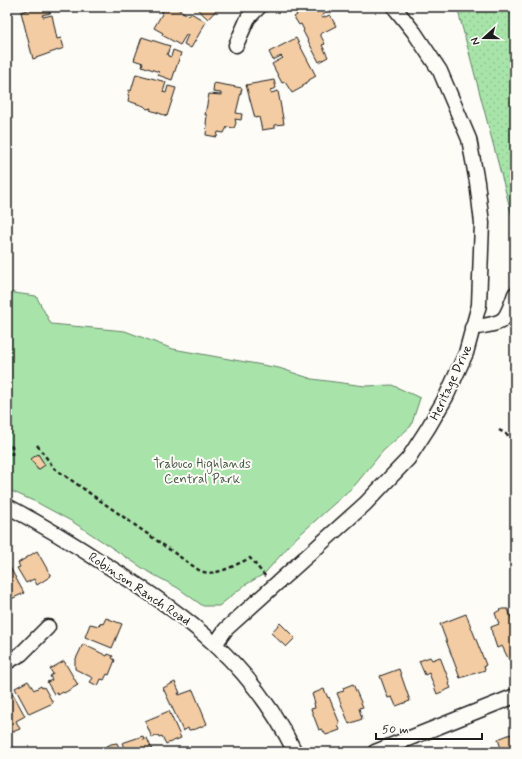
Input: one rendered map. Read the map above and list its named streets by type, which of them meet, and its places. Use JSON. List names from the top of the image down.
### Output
{
  "streets": {
    "street": ["Heritage Drive", "Robinson Ranch Road"]
  },
  "crossings": [
    ["Heritage Drive", "Robinson Ranch Road"]
  ],
  "parks": ["Trabuco Highlands Central Park"],
  "scale_bar": "50 m",
  "north": "left"
}
